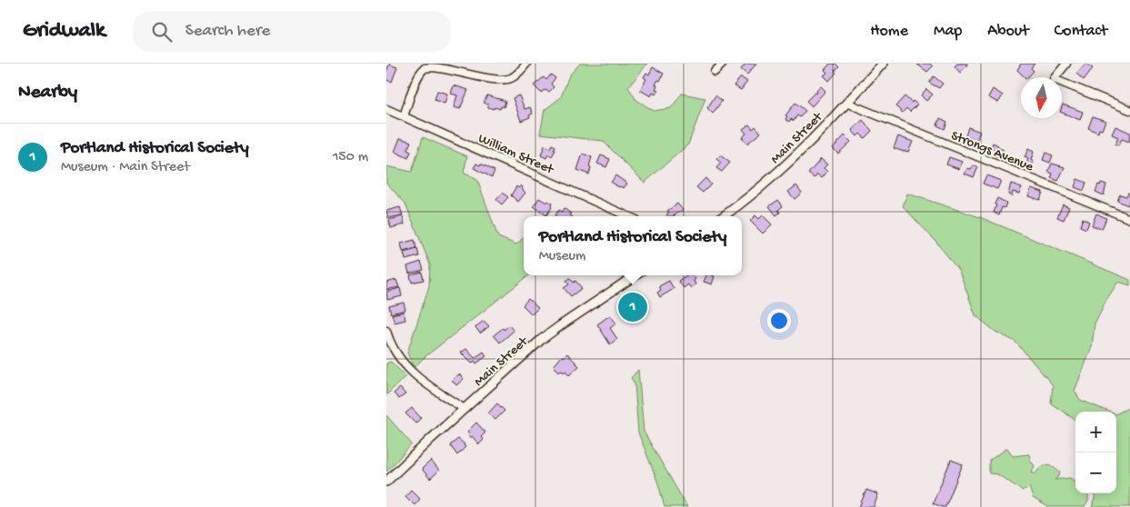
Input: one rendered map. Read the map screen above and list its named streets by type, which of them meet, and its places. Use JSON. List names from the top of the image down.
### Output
{
  "streets": {
    "main road": ["Main Street"],
    "street": ["Strongs Avenue", "William Street"]
  },
  "crossings": [
    ["Main Street", "Strongs Avenue"]
  ],
  "north": "bottom",
  "page": {
    "header": "Gridwalk",
    "search": "Search here",
    "nav": [
      "Home",
      "Map",
      "About",
      "Contact"
    ],
    "heading": "Nearby",
    "list": [
      {
        "mark": "1",
        "name": "Portland Historical Society",
        "note": "Museum · Main Street",
        "value": "150 m"
      }
    ],
    "popup": ["Portland Historical Society", "Museum"],
    "pins": "1",
    "map_buttons": ["+", "−"]
  }
}
